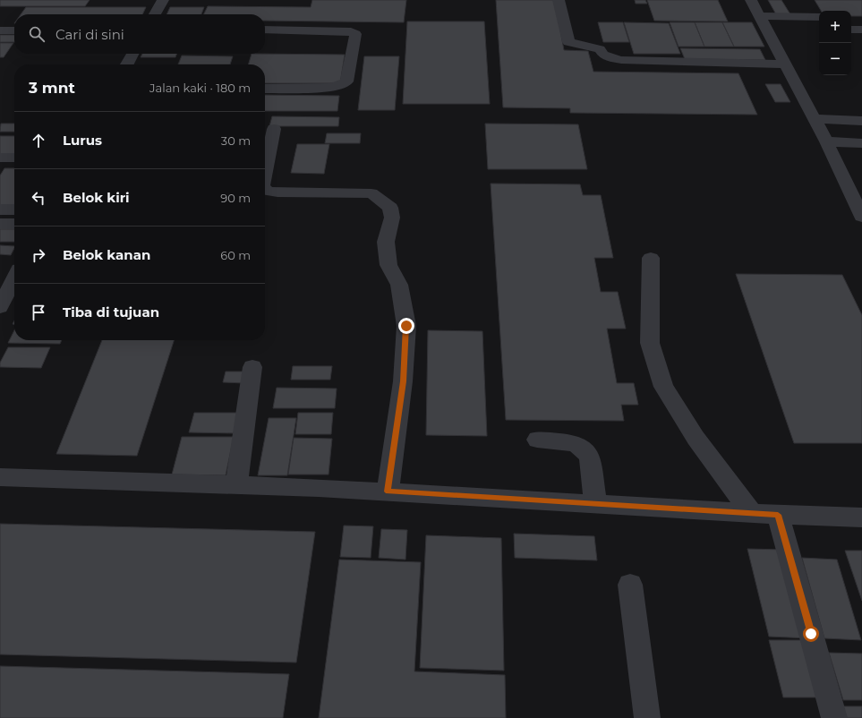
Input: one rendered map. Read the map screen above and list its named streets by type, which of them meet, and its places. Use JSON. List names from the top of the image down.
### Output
{
  "page": {
    "map_buttons": ["+", "−"],
    "search": "Cari di sini",
    "heading": ["3 mnt", "Jalan kaki · 180 m"],
    "list": [
      ["Lurus", "30 m"],
      ["Belok kiri", "90 m"],
      ["Belok kanan", "60 m"],
      "Tiba di tujuan"
    ]
  }
}
